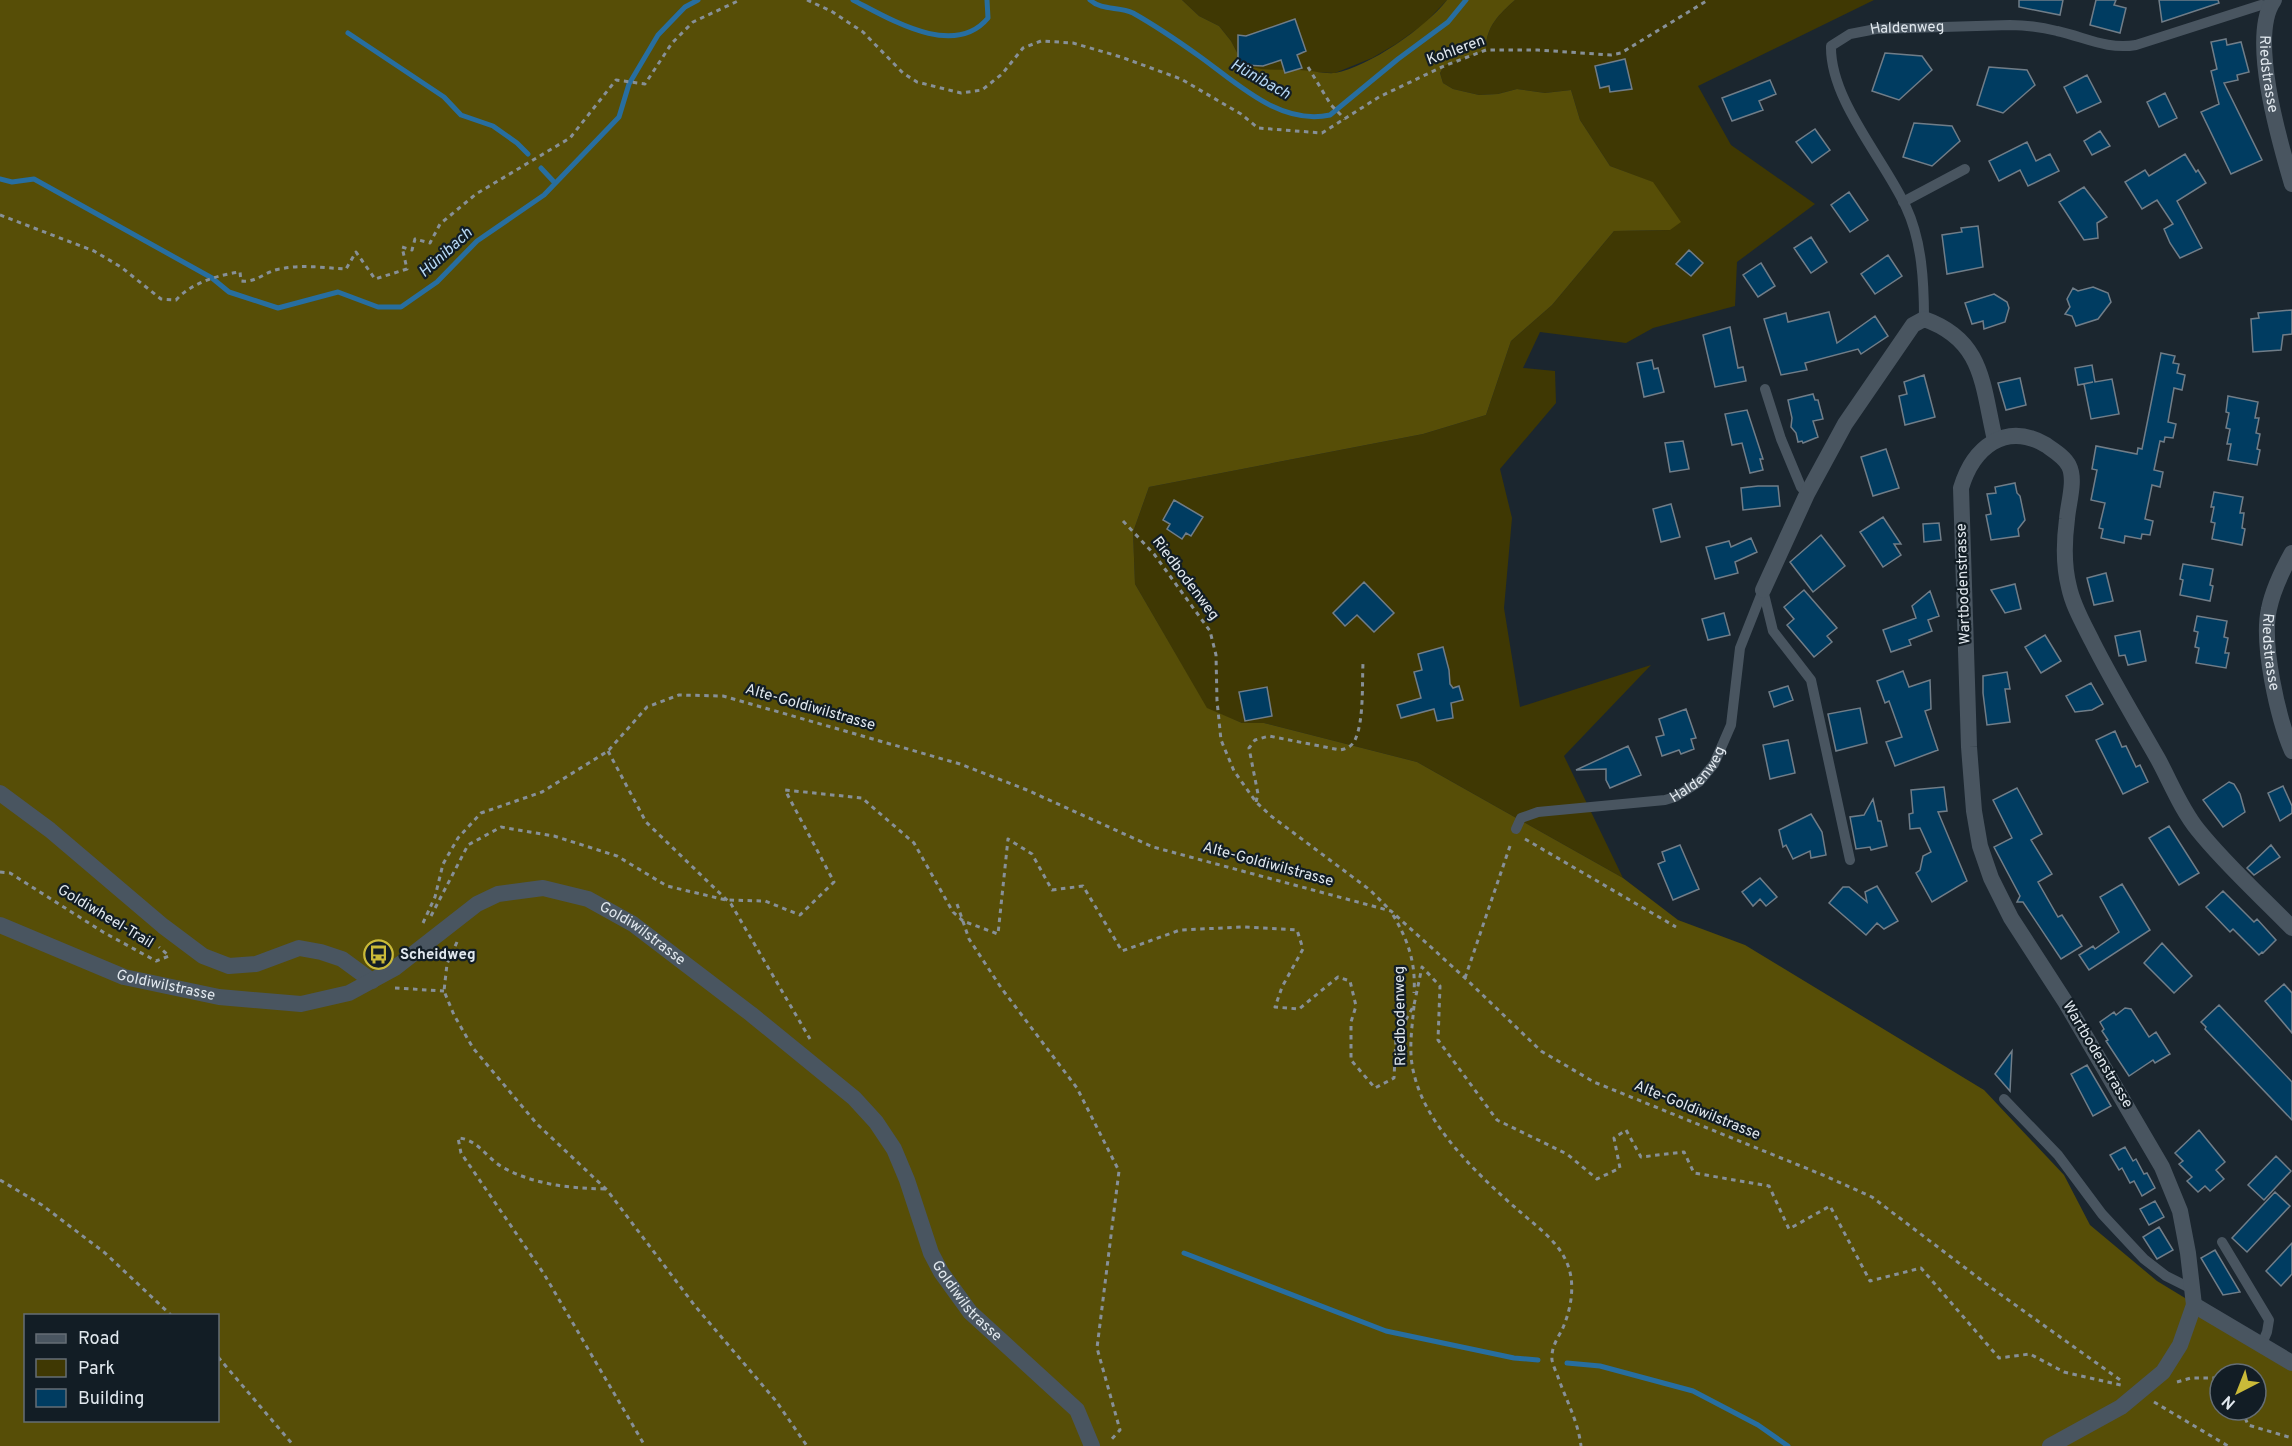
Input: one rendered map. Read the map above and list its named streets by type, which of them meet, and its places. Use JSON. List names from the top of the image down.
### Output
{
  "streets": {
    "street": [
      "Haldenweg",
      "Riedstrasse",
      "Wartbodenstrasse",
      "Goldiwilstrasse"
    ],
    "path": [
      "Kohleren",
      "Riedbodenweg",
      "Alte-Goldiwilstrasse",
      "Goldiwheel-Trail"
    ]
  },
  "crossings": [
    ["Haldenweg", "Riedstrasse"],
    ["Riedbodenweg", "Alte-Goldiwilstrasse"],
    ["Wartbodenstrasse", "Alte-Goldiwilstrasse"]
  ],
  "water": ["Hünibach"],
  "places": {
    "bus stop": ["Scheidweg"]
  },
  "legend": ["Road", "Park", "Building"],
  "north": "bottom left"
}
